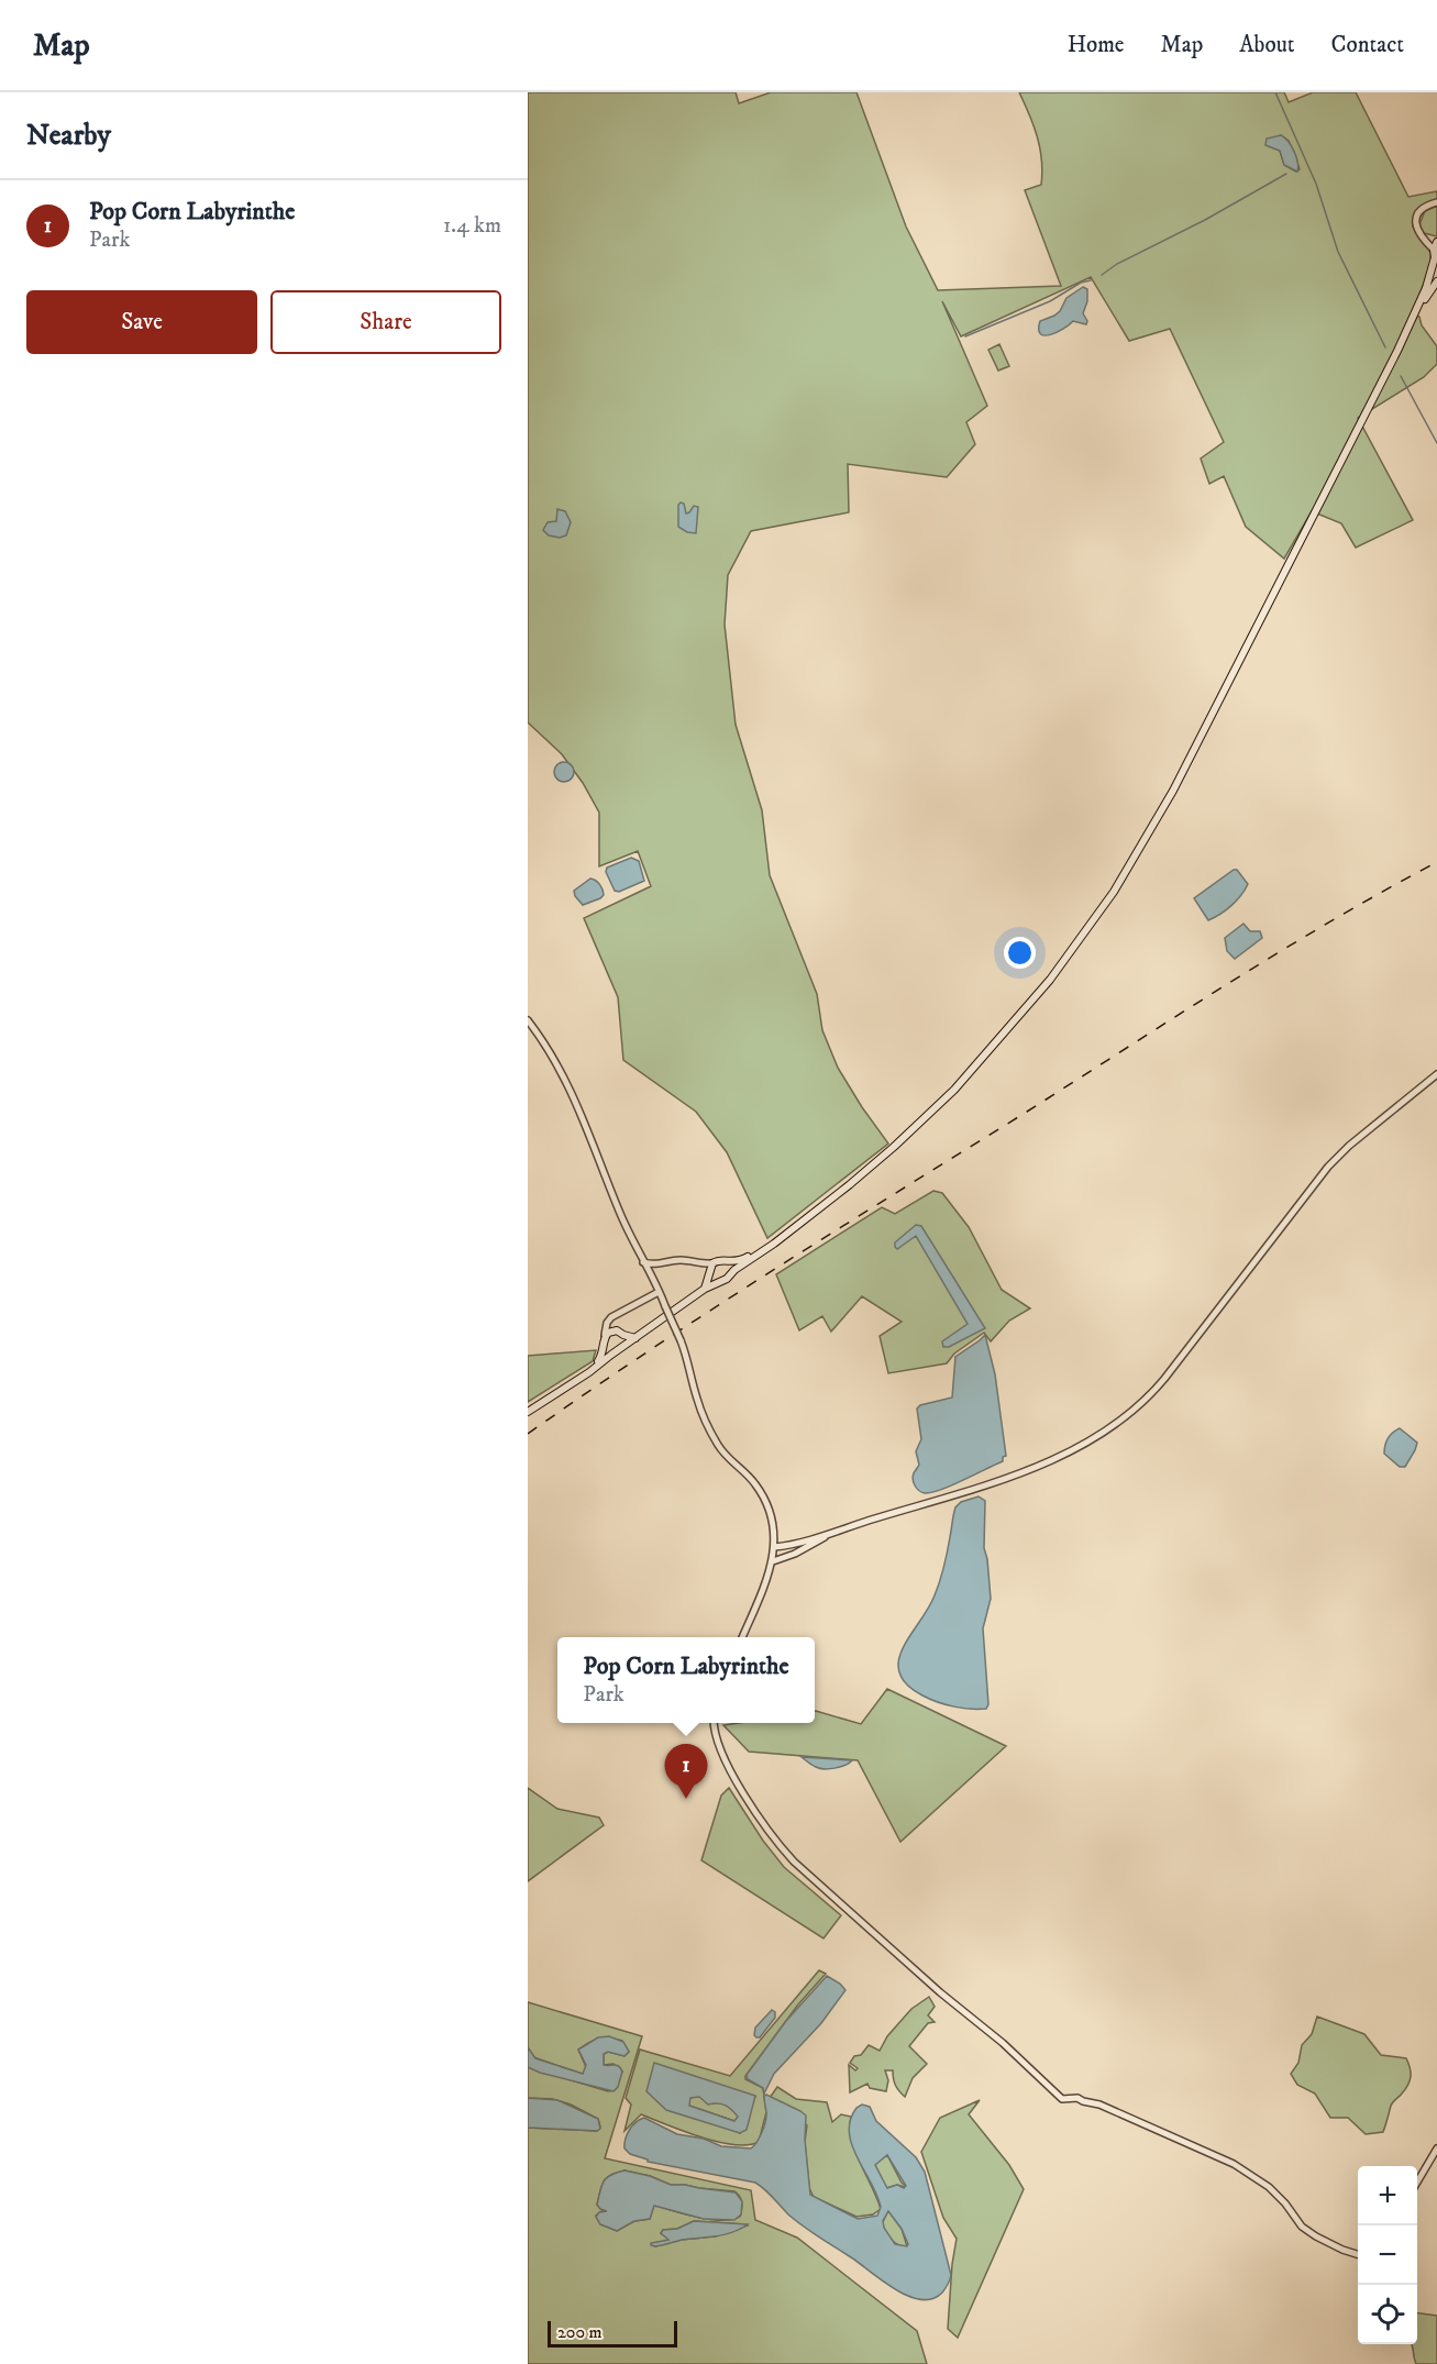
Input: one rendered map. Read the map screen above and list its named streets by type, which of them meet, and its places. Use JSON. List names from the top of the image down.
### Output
{
  "scale_bar": "200 m",
  "page": {
    "header": "Map",
    "nav": [
      "Home",
      "Map",
      "About",
      "Contact"
    ],
    "heading": "Nearby",
    "list": [
      {
        "mark": "1",
        "name": "Pop Corn Labyrinthe",
        "note": "Park",
        "value": "1.4 km"
      }
    ],
    "buttons": ["Save", "Share"],
    "popup": ["Pop Corn Labyrinthe", "Park"],
    "pins": "1",
    "map_buttons": ["+", "−"],
    "scale": "200 m"
  }
}
